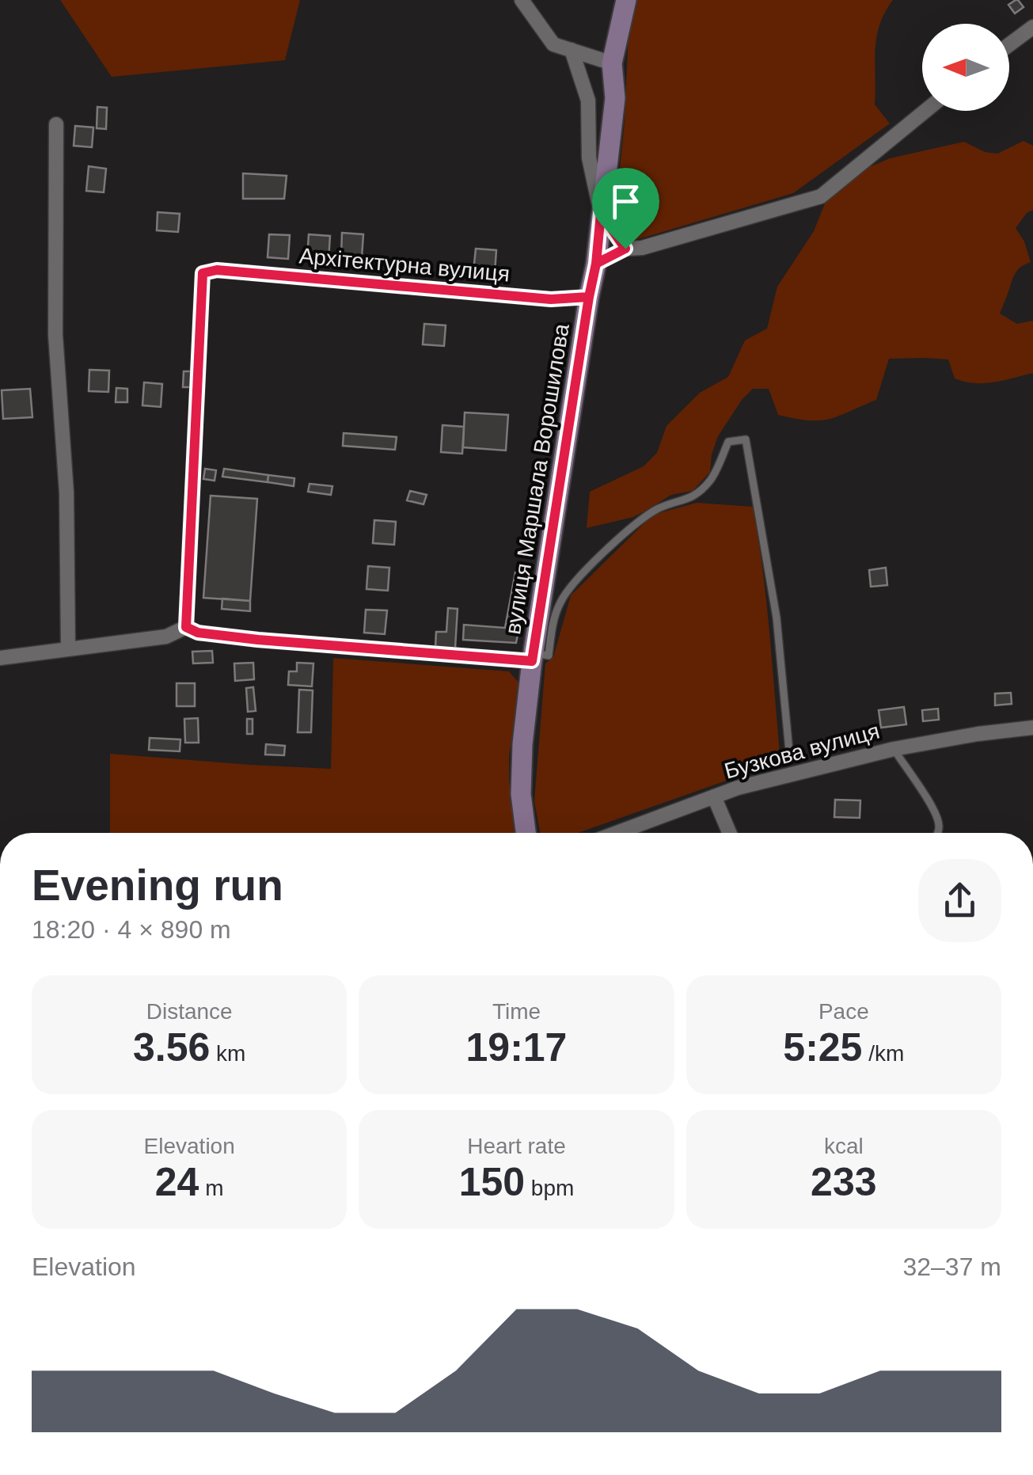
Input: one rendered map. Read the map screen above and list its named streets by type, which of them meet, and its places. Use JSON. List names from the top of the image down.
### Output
{
  "streets": {
    "street": ["Архітектурна вулиця", "вулиця Маршала Ворошилова", "Бузкова вулиця"]
  },
  "crossings": [
    ["Архітектурна вулиця", "вулиця Маршала Ворошилова"]
  ],
  "north": "left",
  "page": {
    "heading": ["Evening run", "18:20 · 4 × 890 m"],
    "stats": [
      ["Distance", "3.56 km"],
      ["Time", "19:17"],
      ["Pace", "5:25 /km"],
      ["Elevation", "24 m"],
      ["Heart rate", "150 bpm"],
      ["kcal", "233"]
    ],
    "chart": ["Elevation", "32–37 m"]
  }
}
